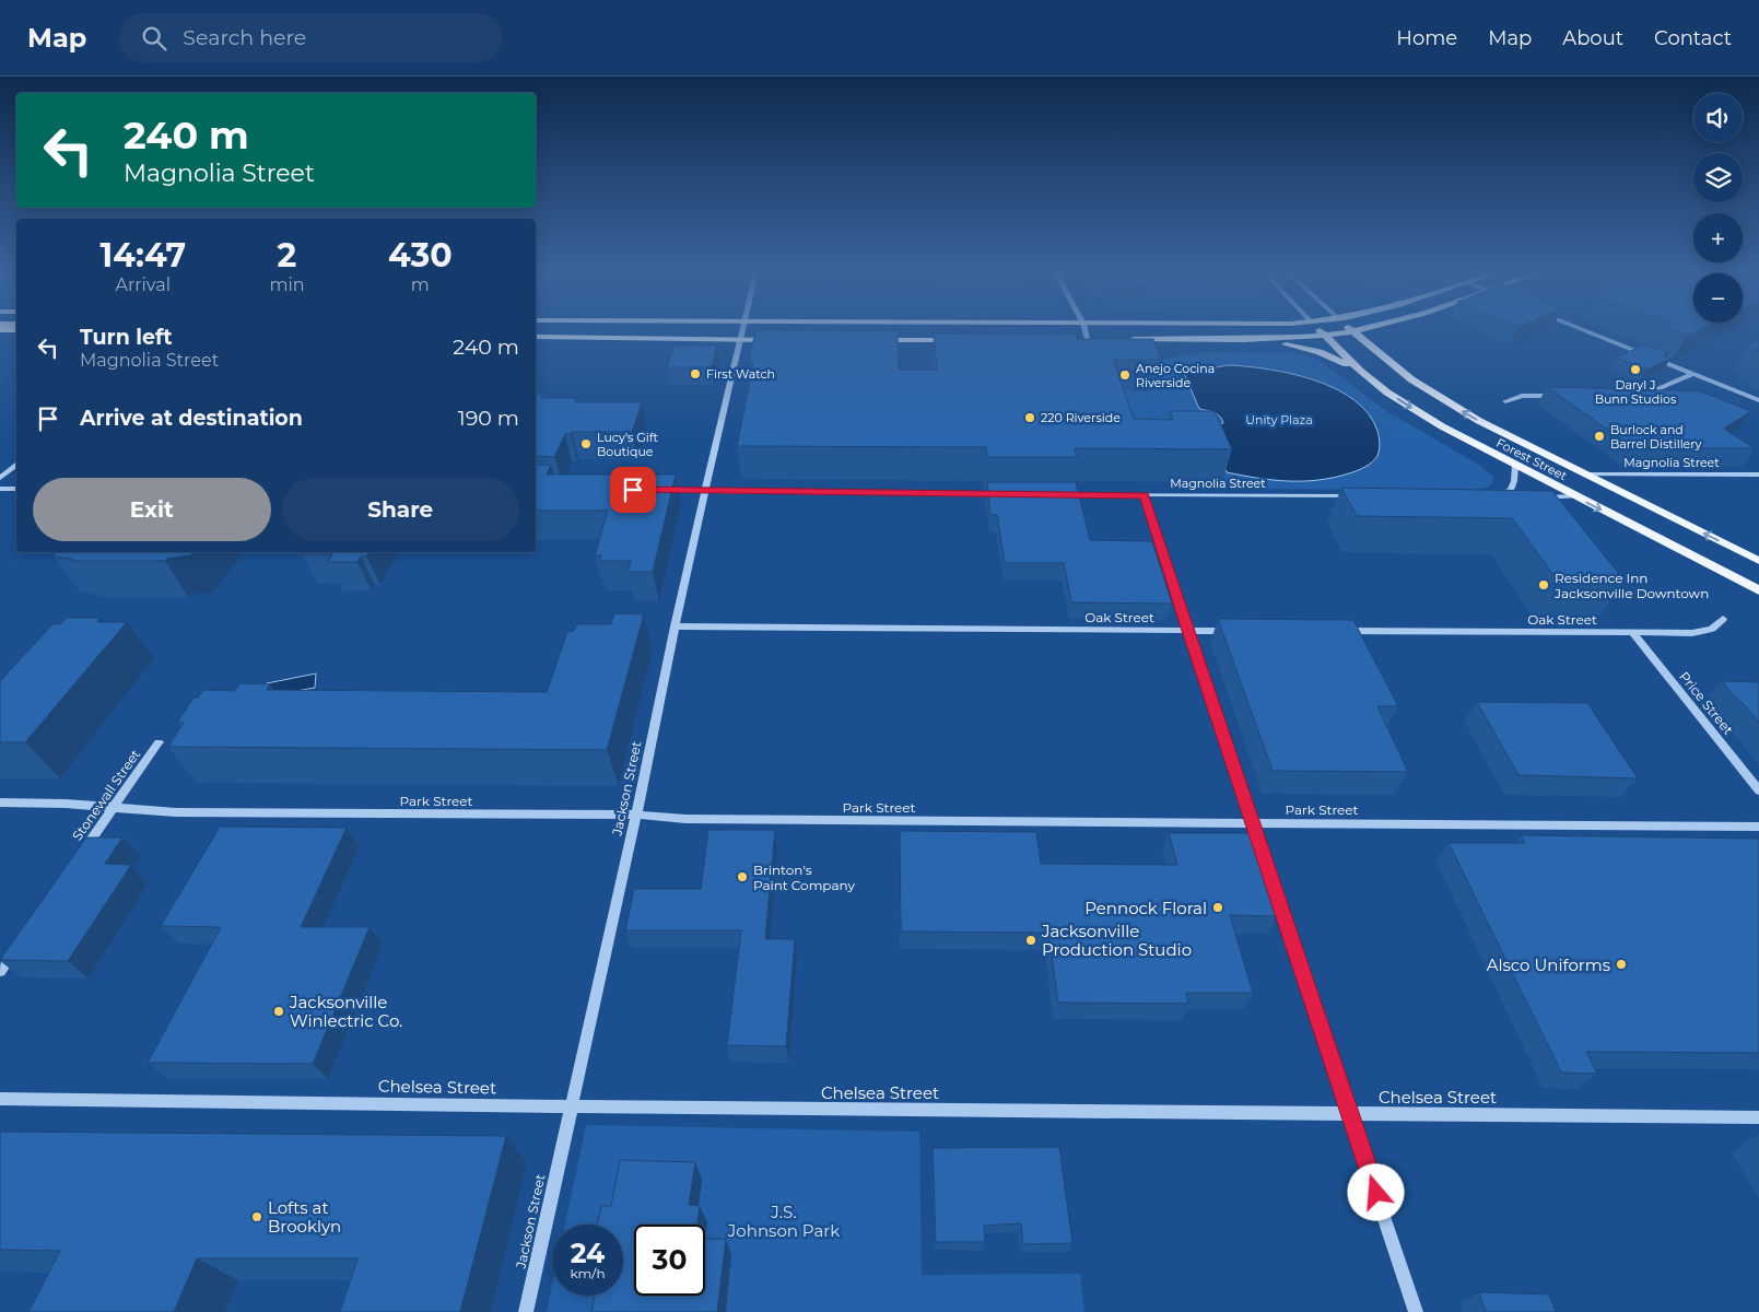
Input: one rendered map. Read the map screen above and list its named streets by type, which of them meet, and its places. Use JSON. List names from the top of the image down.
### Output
{
  "streets": {
    "main road": ["Forest Street"],
    "street": [
      "Magnolia Street",
      "Oak Street",
      "Price Street",
      "Jackson Street",
      "Stonewall Street",
      "Park Street",
      "Chelsea Street"
    ]
  },
  "crossings": [
    ["Forest Street", "Magnolia Street"],
    ["Oak Street", "Price Street"],
    ["Oak Street", "Jackson Street"],
    ["Jackson Street", "Park Street"],
    ["Jackson Street", "Chelsea Street"],
    ["Stonewall Street", "Park Street"]
  ],
  "parks": ["Unity Plaza", "J.S. Johnson Park"],
  "places": [
    "Daryl J Bunn Studios",
    "First Watch",
    "Anejo Cocina Riverside",
    "220 Riverside",
    "Burlock and Barrel Distillery",
    "Lucy's Gift Boutique",
    "Residence Inn Jacksonville Downtown",
    "Brinton's Paint Company",
    "Pennock Floral",
    "Jacksonville Production Studio",
    "Alsco Uniforms",
    "Jacksonville Winlectric Co.",
    "Lofts at Brooklyn"
  ],
  "page": {
    "header": "Map",
    "search": "Search here",
    "nav": [
      "Home",
      "Map",
      "About",
      "Contact"
    ],
    "map_buttons": ["+", "−"],
    "turn": ["240 m", "Magnolia Street"],
    "eta": [
      "14:47",
      "Arrival",
      "2",
      "min",
      "430",
      "m"
    ],
    "list": [
      {
        "name": "Turn left",
        "note": "Magnolia Street",
        "value": "240 m"
      },
      {
        "name": "Arrive at destination",
        "value": "190 m"
      }
    ],
    "buttons": ["Exit", "Share"],
    "speed": "24 km/h",
    "limit": "30"
  }
}
